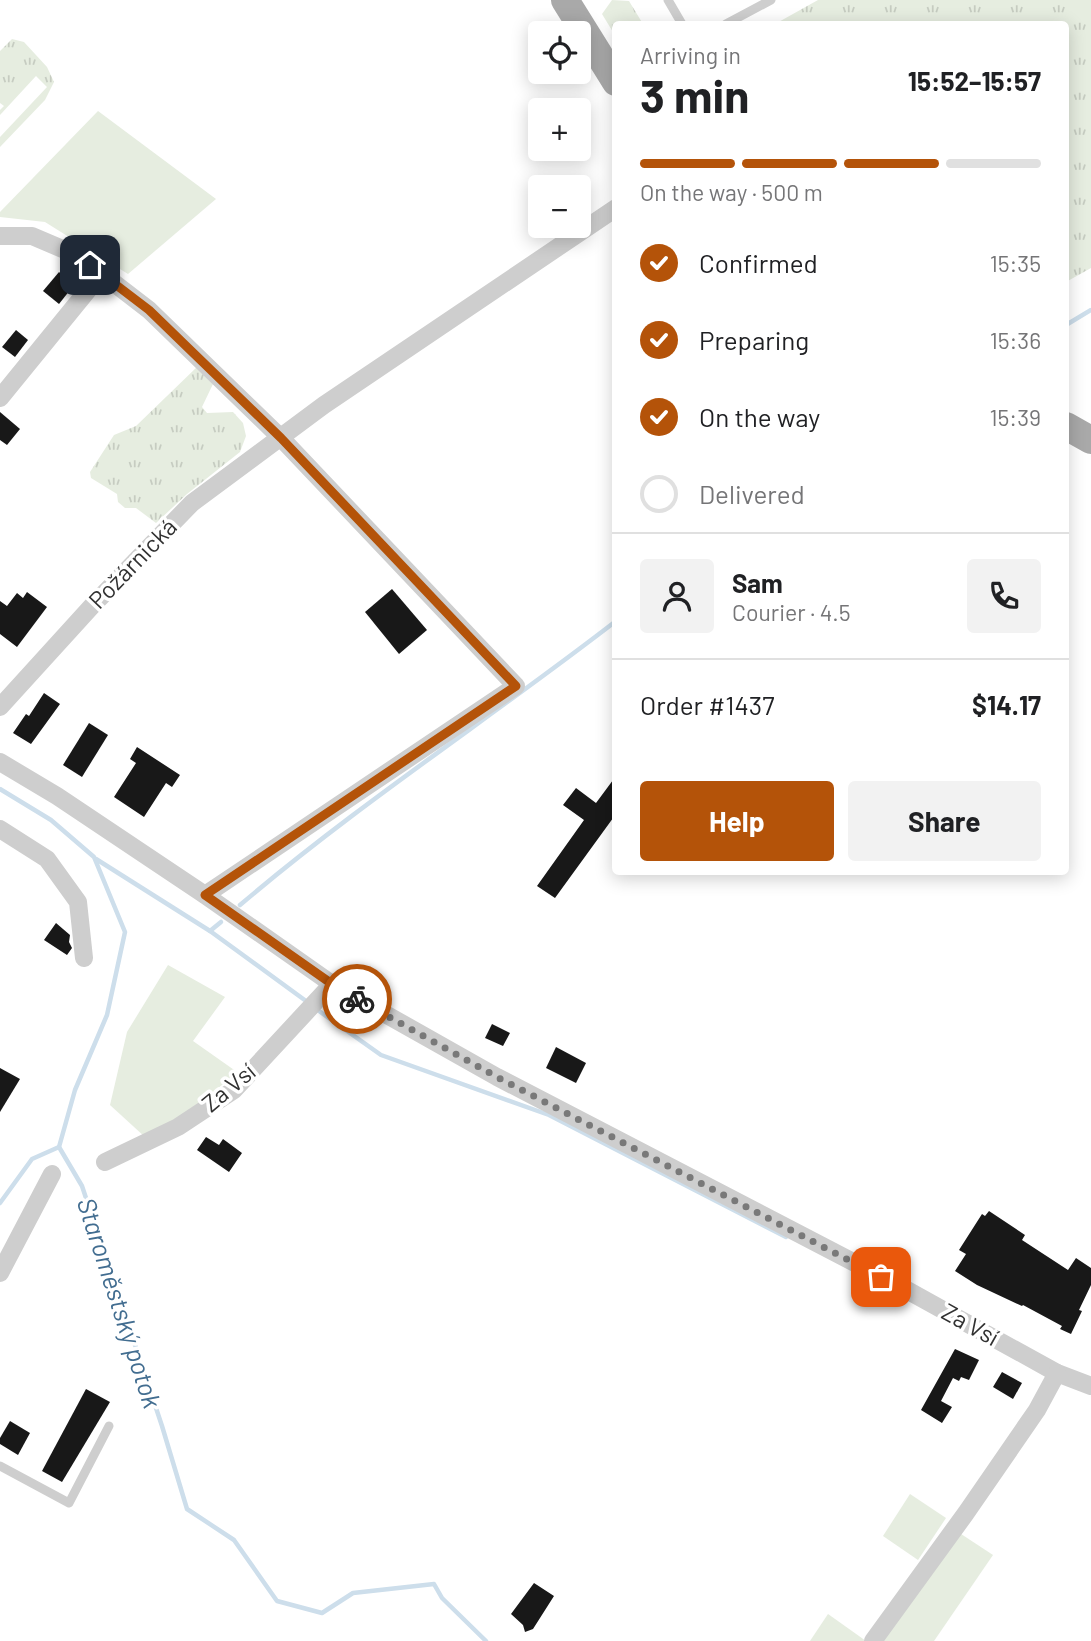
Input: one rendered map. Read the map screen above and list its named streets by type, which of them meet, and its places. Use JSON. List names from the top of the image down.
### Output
{
  "streets": {
    "street": ["Požárnická", "Za Vsí"]
  },
  "water": ["Staroměstský potok"],
  "page": {
    "map_buttons": ["+", "−"],
    "heading": ["3 min", "Arriving in", "15:52–15:57"],
    "panel": [
      "Sam",
      "Courier · 4.5",
      "Order #1437",
      "$14.17"
    ],
    "bar": "On the way · 500 m",
    "list": [
      ["Confirmed", "15:35"],
      ["Preparing", "15:36"],
      ["On the way", "15:39"],
      "Delivered"
    ],
    "buttons": ["Help", "Share"]
  }
}
